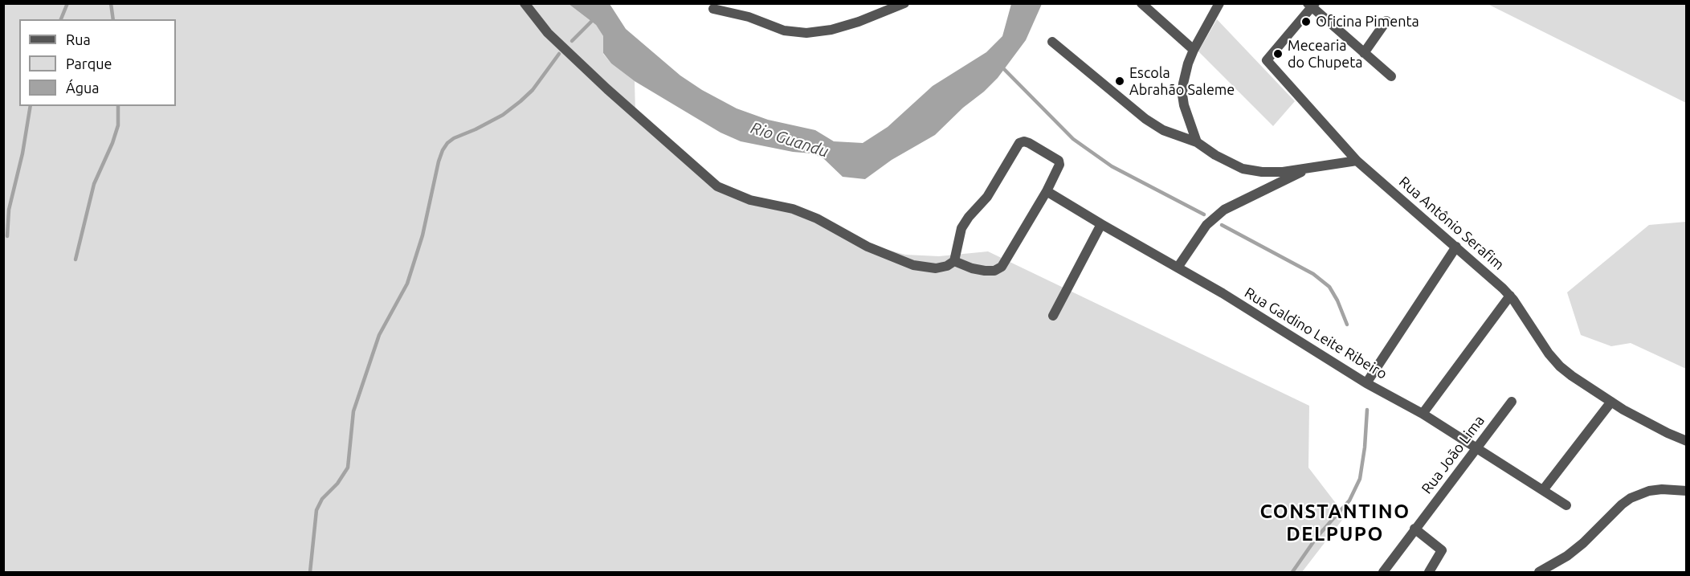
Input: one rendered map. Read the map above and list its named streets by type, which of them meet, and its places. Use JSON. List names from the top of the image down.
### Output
{
  "streets": {
    "street": ["Rua Antônio Serafim", "Rua Galdino Leite Ribeiro", "Rua João Lima"]
  },
  "crossings": [
    ["Rua Galdino Leite Ribeiro", "Rua João Lima"]
  ],
  "districts": ["CONSTANTINO DELPUPO"],
  "water": ["Rio Guandu"],
  "places": ["Oficina Pimenta", "Mecearia do Chupeta", "Escola Abrahão Saleme"],
  "legend": ["Rua", "Parque", "Água"]
}
